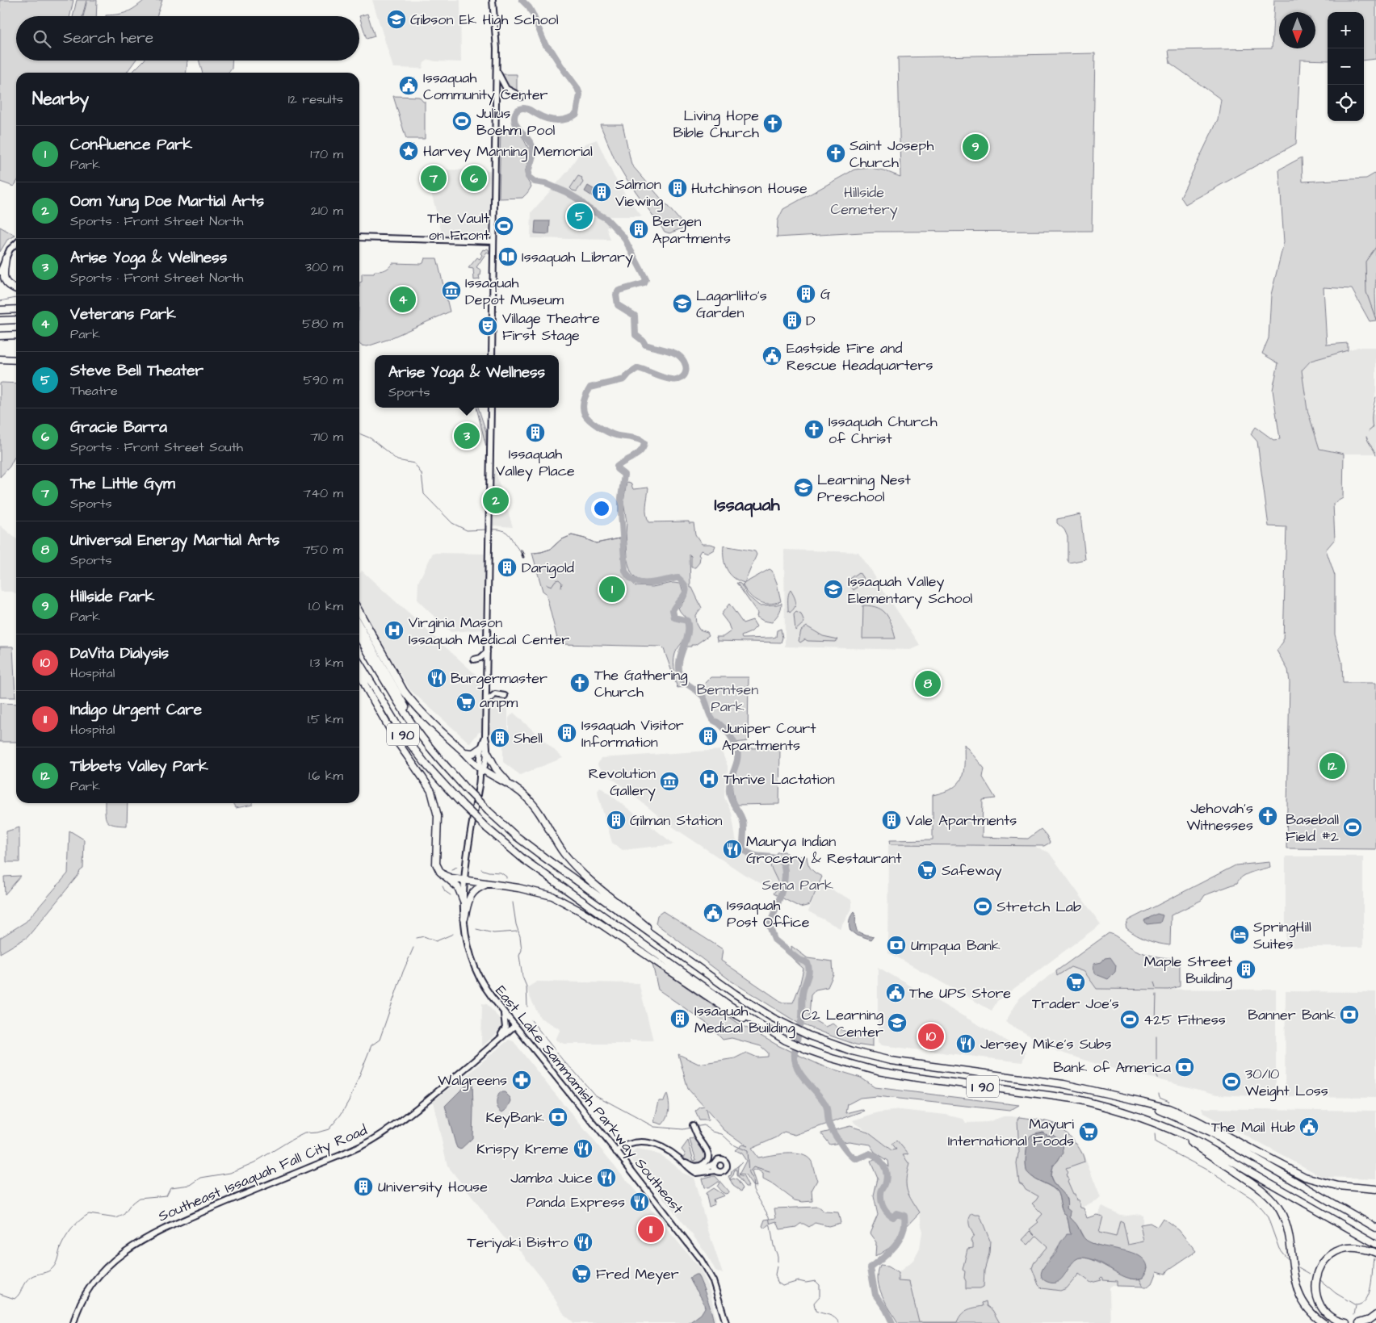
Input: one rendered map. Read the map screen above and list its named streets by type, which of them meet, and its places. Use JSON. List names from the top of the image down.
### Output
{
  "streets": {
    "highway": ["I 90"],
    "main road": ["East Lake Sammamish Parkway Southeast", "Southeast Issaquah Fall City Road"]
  },
  "crossings": [
    ["East Lake Sammamish Parkway Southeast", "Southeast Issaquah Fall City Road"]
  ],
  "districts": ["Issaquah"],
  "parks": ["Hillside Cemetery", "Berntsen Park", "Sena Park"],
  "places": {
    "school or university": [
      "Gibson Ek High School",
      "Lagarllito's Garden",
      "Learning Nest Preschool",
      "Issaquah Valley Elementary School",
      "C2 Learning Center"
    ],
    "public building": [
      "Issaquah Community Center",
      "Eastside Fire and Rescue Headquarters",
      "Issaquah Post Office",
      "The UPS Store",
      "The Mail Hub"
    ],
    "sports": [
      "Julius Boehm Pool",
      "The Vault on Front",
      "Baseball Field #2",
      "Stretch Lab",
      "425 Fitness",
      "30/10 Weight Loss"
    ],
    "church": [
      "Living Hope Bible Church",
      "Saint Joseph Church",
      "Issaquah Church of Christ",
      "The Gathering Church",
      "Jehovah's Witnesses"
    ],
    "place": ["Harvey Manning Memorial"],
    "building": [
      "Hutchinson House",
      "Salmon Viewing",
      "Bergen Apartments",
      "G",
      "D",
      "Issaquah Valley Place",
      "Darigold",
      "Issaquah Visitor Information",
      "Juniper Court Apartments",
      "Shell",
      "Gilman Station",
      "Vale Apartments",
      "Maple Street Building",
      "Issaquah Medical Building",
      "University House"
    ],
    "library": ["Issaquah Library"],
    "museum": ["Issaquah Depot Museum", "Revolution Gallery"],
    "theatre": ["Village Theatre First Stage"],
    "hospital": ["Virginia Mason Issaquah Medical Center", "Thrive Lactation"],
    "restaurant": [
      "Burgermaster",
      "Maurya Indian Grocery & Restaurant",
      "Jersey Mike's Subs",
      "Krispy Kreme",
      "Jamba Juice",
      "Panda Express",
      "Teriyaki Bistro"
    ],
    "supermarket": [
      "ampm",
      "Safeway",
      "Trader Joe's",
      "Mayuri International Foods",
      "Fred Meyer"
    ],
    "hotel": ["SpringHill Suites"],
    "bank": [
      "Umpqua Bank",
      "Banner Bank",
      "Bank of America",
      "KeyBank"
    ],
    "pharmacy": ["Walgreens"]
  },
  "north": "bottom",
  "page": {
    "map_buttons": ["+", "−"],
    "search": "Search here",
    "heading": ["Nearby", "12 results"],
    "list": [
      {
        "mark": "1",
        "name": "Confluence Park",
        "note": "Park",
        "value": "170 m"
      },
      {
        "mark": "2",
        "name": "Oom Yung Doe Martial Arts",
        "note": "Sports · Front Street North",
        "value": "210 m"
      },
      {
        "mark": "3",
        "name": "Arise Yoga & Wellness",
        "note": "Sports · Front Street North",
        "value": "300 m"
      },
      {
        "mark": "4",
        "name": "Veterans Park",
        "note": "Park",
        "value": "580 m"
      },
      {
        "mark": "5",
        "name": "Steve Bell Theater",
        "note": "Theatre",
        "value": "590 m"
      },
      {
        "mark": "6",
        "name": "Gracie Barra",
        "note": "Sports · Front Street South",
        "value": "710 m"
      },
      {
        "mark": "7",
        "name": "The Little Gym",
        "note": "Sports",
        "value": "740 m"
      },
      {
        "mark": "8",
        "name": "Universal Energy Martial Arts",
        "note": "Sports",
        "value": "750 m"
      },
      {
        "mark": "9",
        "name": "Hillside Park",
        "note": "Park",
        "value": "1.0 km"
      },
      {
        "mark": "10",
        "name": "DaVita Dialysis",
        "note": "Hospital",
        "value": "1.3 km"
      },
      {
        "mark": "11",
        "name": "Indigo Urgent Care",
        "note": "Hospital",
        "value": "1.5 km"
      },
      {
        "mark": "12",
        "name": "Tibbets Valley Park",
        "note": "Park",
        "value": "1.6 km"
      }
    ],
    "pins": [
      "9",
      "6",
      "7",
      "5",
      "4",
      "3",
      "2",
      "1",
      "8",
      "12",
      "10",
      "11"
    ],
    "popup": ["Arise Yoga & Wellness", "Sports"]
  }
}
